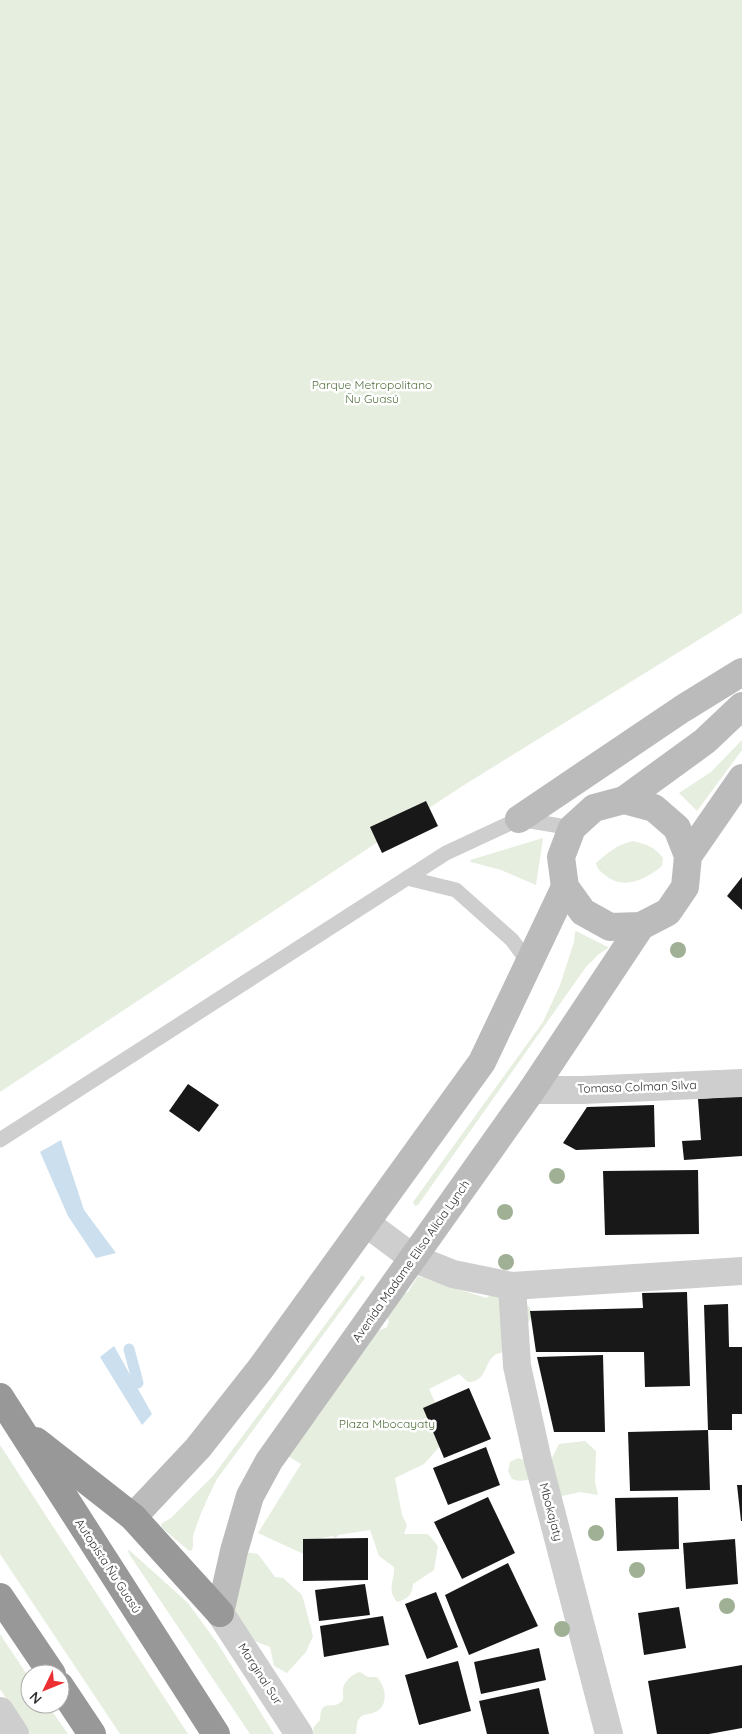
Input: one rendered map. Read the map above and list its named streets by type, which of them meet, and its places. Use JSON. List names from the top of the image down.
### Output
{
  "streets": {
    "highway": ["Autopista Ñu Guasú"],
    "main road": ["Avenida Madame Elisa Alicia Lynch"],
    "street": ["Tomasa Colman Silva", "Mbokajaty", "Marginal Sur"]
  },
  "crossings": [
    ["Tomasa Colman Silva", "Avenida Madame Elisa Alicia Lynch"],
    ["Avenida Madame Elisa Alicia Lynch", "Marginal Sur"]
  ],
  "parks": ["Parque Metropolitano Ñu Guasú", "Plaza Mbocayaty"],
  "north": "bottom left"
}
